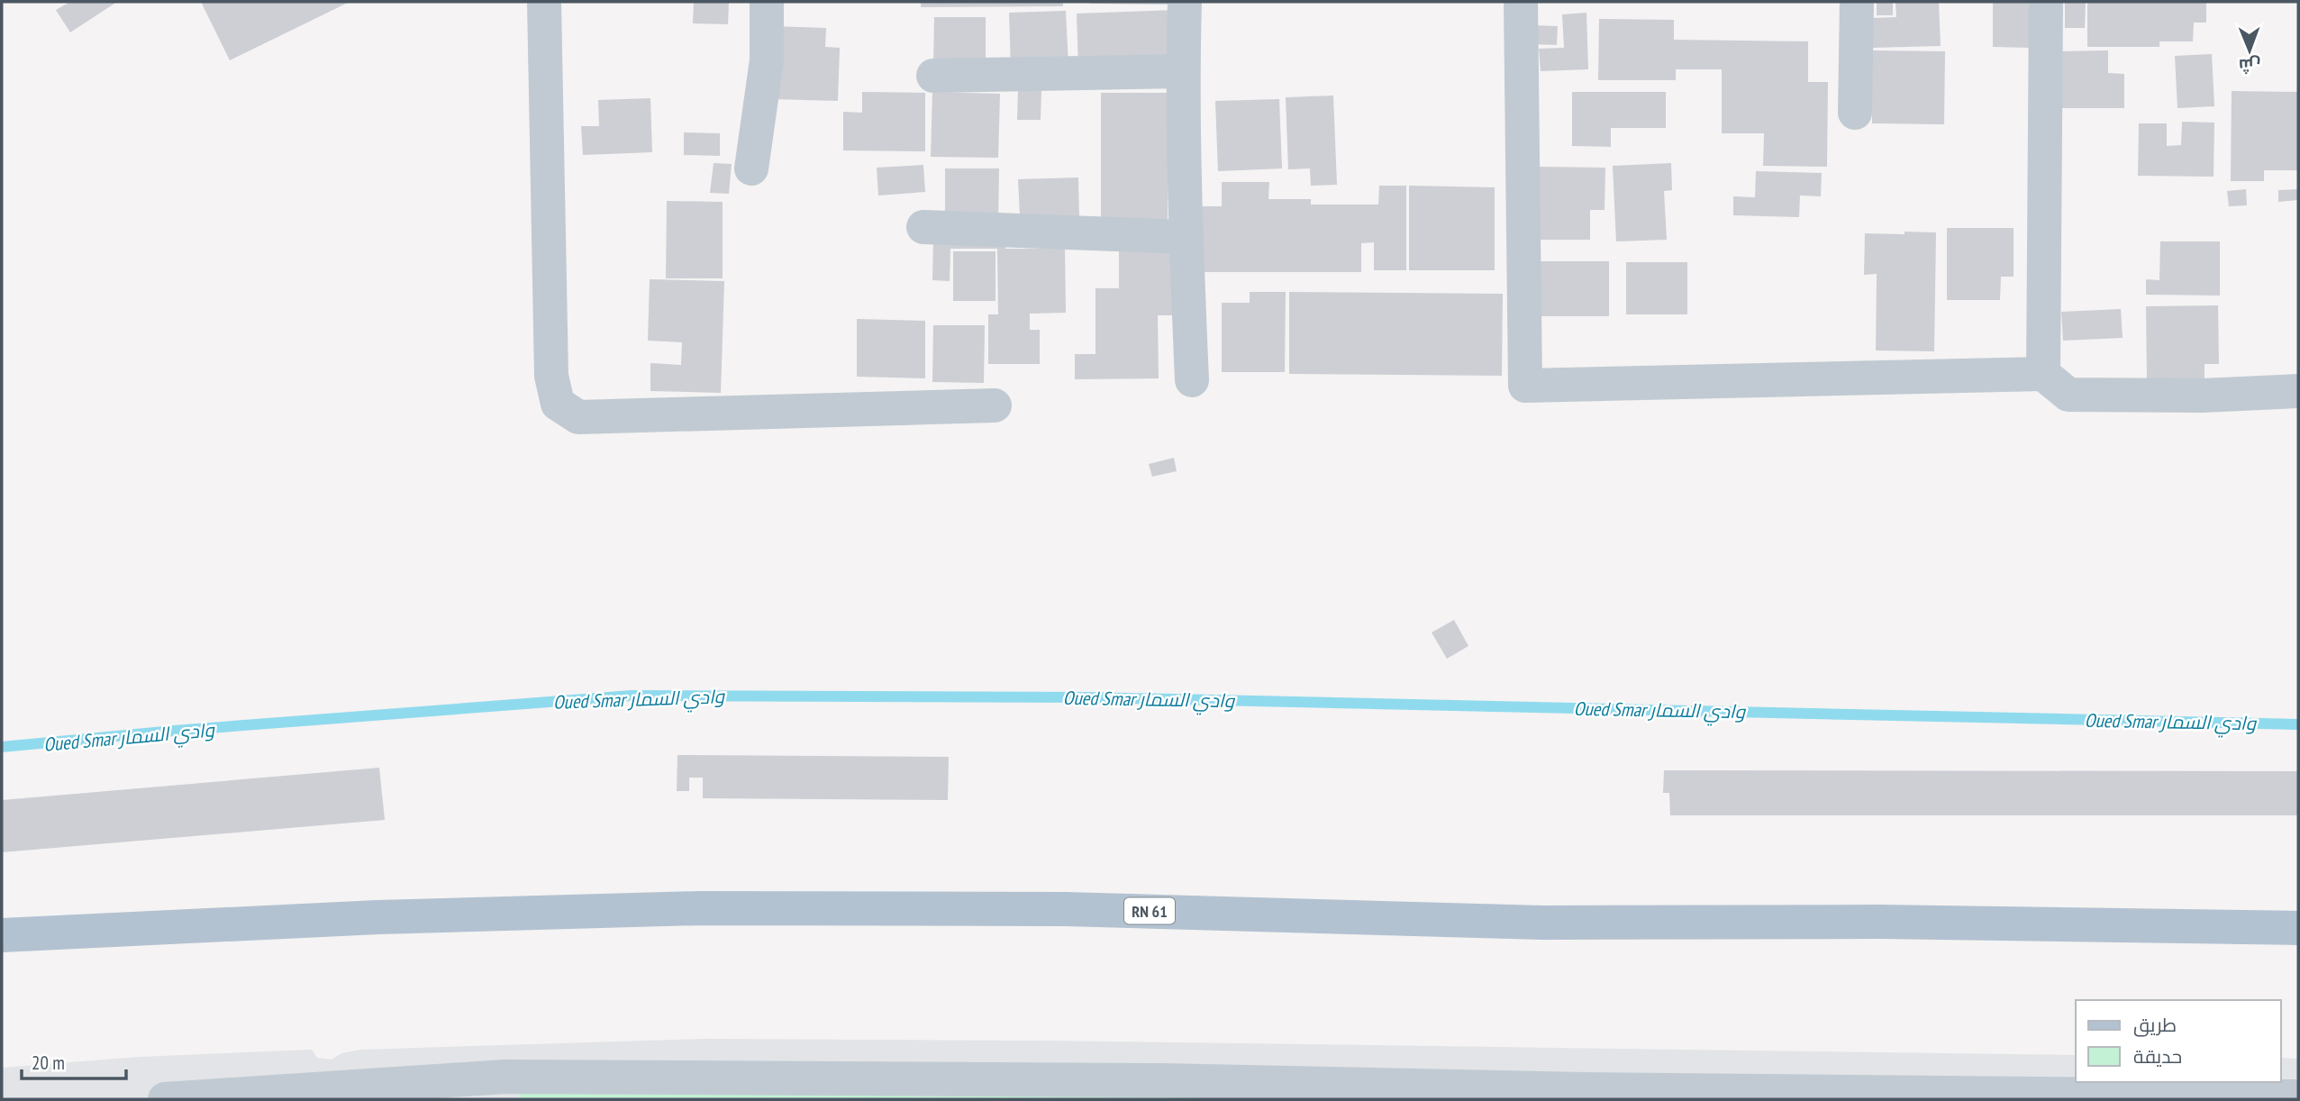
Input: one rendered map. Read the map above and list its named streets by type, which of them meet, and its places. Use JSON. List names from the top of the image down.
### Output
{
  "streets": {
    "main road": ["RN 61"]
  },
  "water": ["Oued Smar وادي السمار"],
  "legend": ["طريق", "حديقة"],
  "scale_bar": "20 m",
  "north": "bottom"
}
